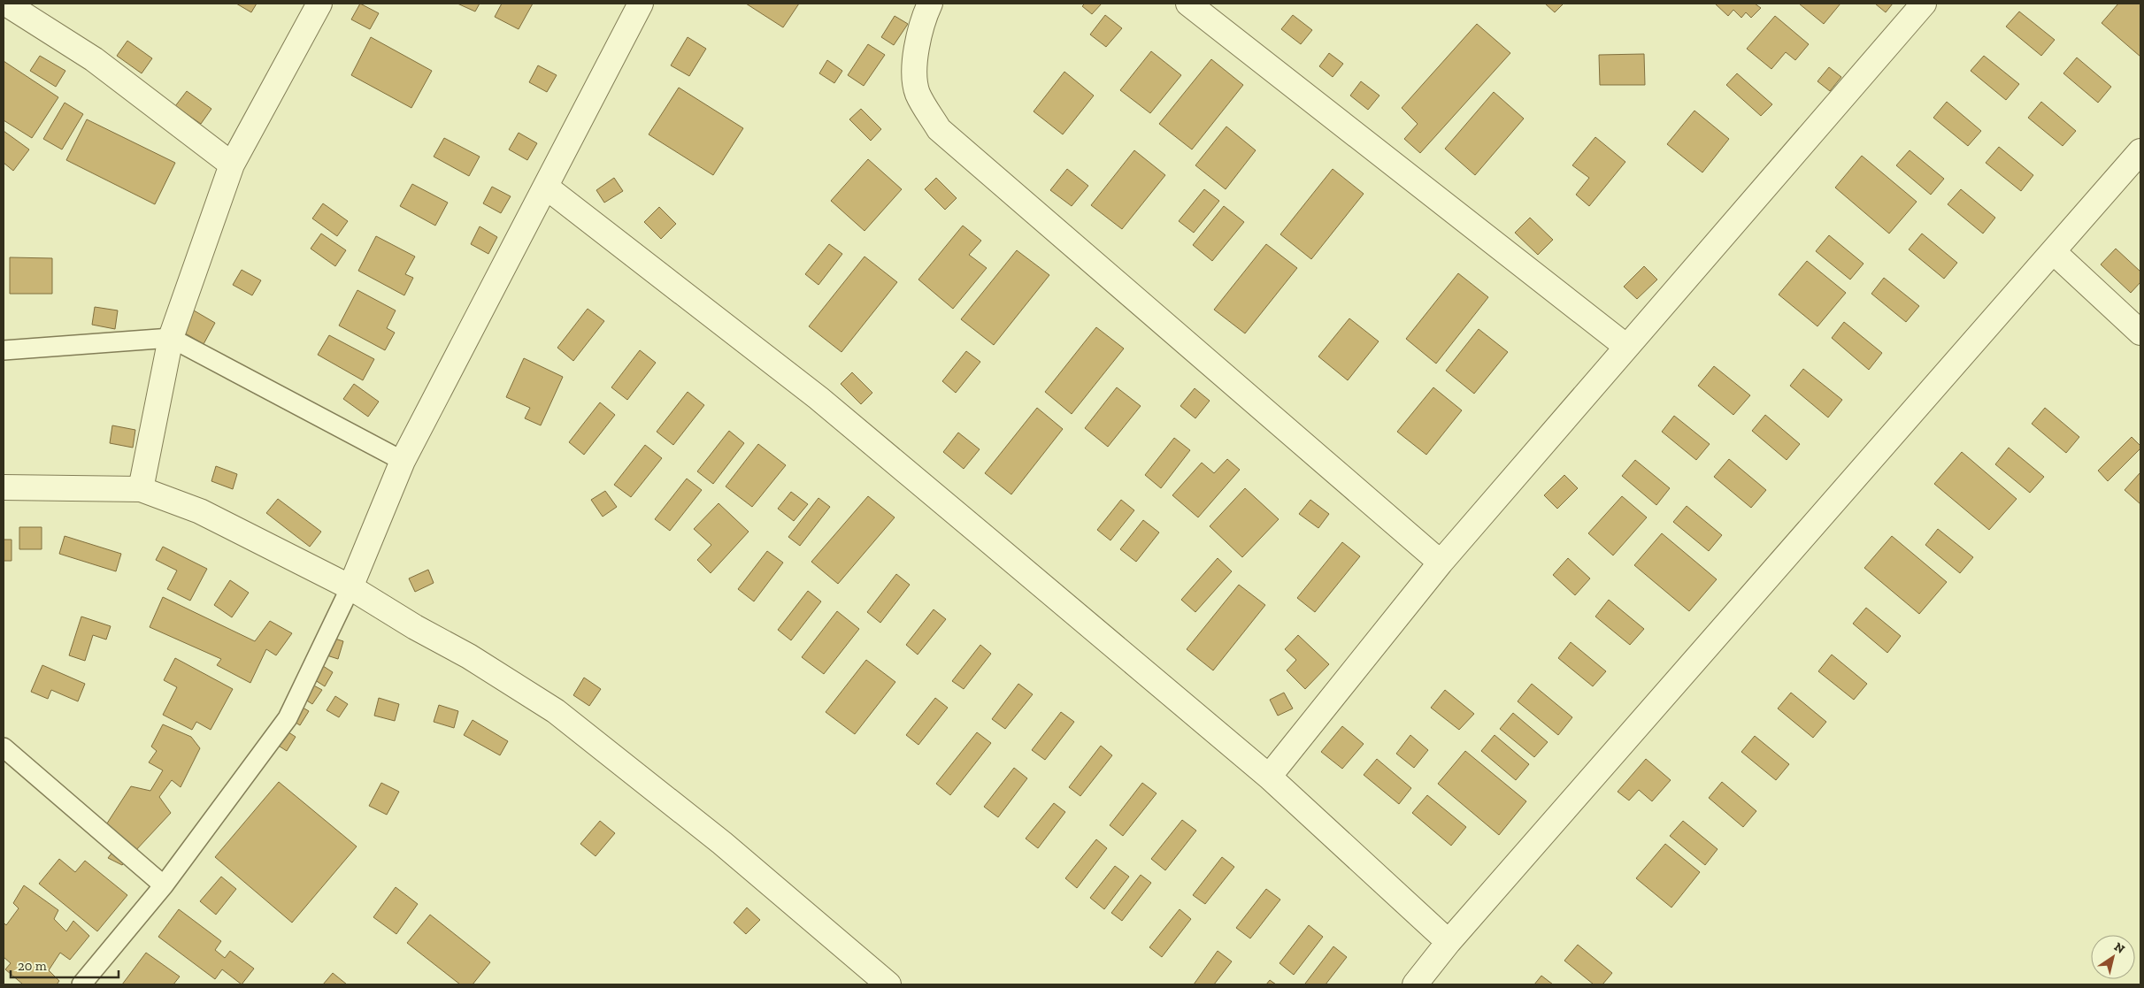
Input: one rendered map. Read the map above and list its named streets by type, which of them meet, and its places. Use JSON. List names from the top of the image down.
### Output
{
  "scale_bar": "20 m",
  "north": "top right"
}
